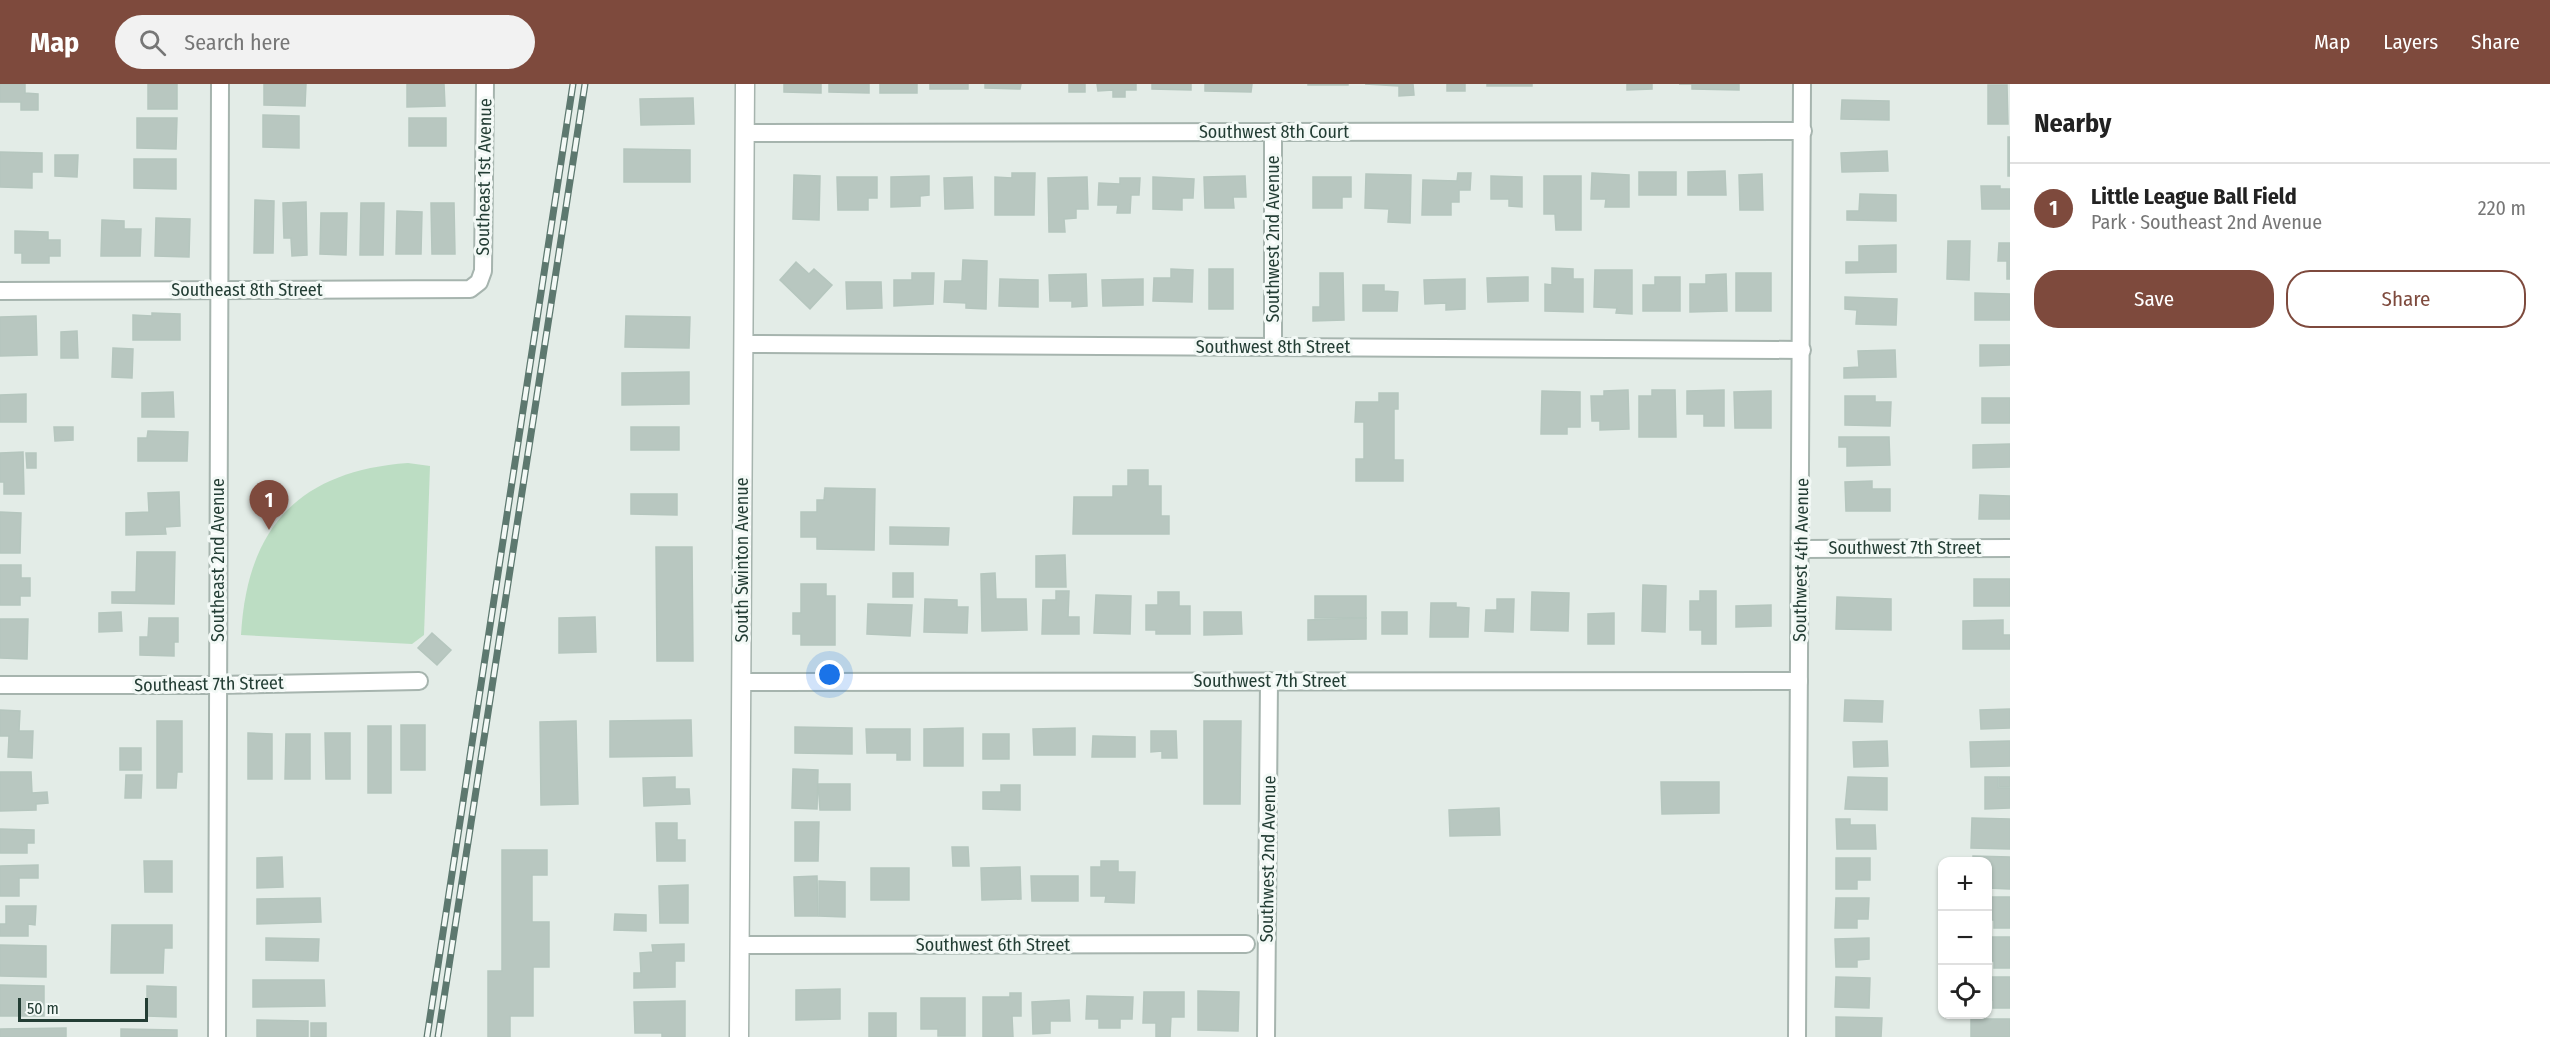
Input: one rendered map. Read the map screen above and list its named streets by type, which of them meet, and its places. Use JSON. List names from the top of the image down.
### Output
{
  "streets": {
    "street": [
      "Southwest 8th Court",
      "Southeast 1st Avenue",
      "Southwest 2nd Avenue",
      "Southeast 8th Street",
      "Southwest 8th Street",
      "Southwest 7th Street",
      "Southeast 2nd Avenue",
      "South Swinton Avenue",
      "Southwest 4th Avenue",
      "Southeast 7th Street",
      "Southwest 6th Street"
    ]
  },
  "crossings": [
    ["Southwest 8th Court", "Southwest 2nd Avenue"],
    ["Southwest 8th Court", "South Swinton Avenue"],
    ["Southwest 8th Court", "Southwest 4th Avenue"],
    ["Southeast 1st Avenue", "Southeast 8th Street"],
    ["Southwest 2nd Avenue", "Southwest 8th Street"],
    ["Southwest 2nd Avenue", "Southwest 7th Street"],
    ["Southeast 8th Street", "Southeast 2nd Avenue"],
    ["Southwest 8th Street", "South Swinton Avenue"],
    ["Southwest 8th Street", "Southwest 4th Avenue"],
    ["Southwest 7th Street", "South Swinton Avenue"],
    ["Southwest 7th Street", "Southwest 4th Avenue"],
    ["Southeast 2nd Avenue", "Southeast 7th Street"],
    ["South Swinton Avenue", "Southwest 6th Street"]
  ],
  "scale_bar": "50 m",
  "page": {
    "header": "Map",
    "search": "Search here",
    "nav": ["Map", "Layers", "Share"],
    "heading": "Nearby",
    "list": [
      {
        "mark": "1",
        "name": "Little League Ball Field",
        "note": "Park · Southeast 2nd Avenue",
        "value": "220 m"
      }
    ],
    "buttons": ["Save", "Share"],
    "pins": "1",
    "map_buttons": ["+", "−"],
    "scale": "50 m"
  }
}
